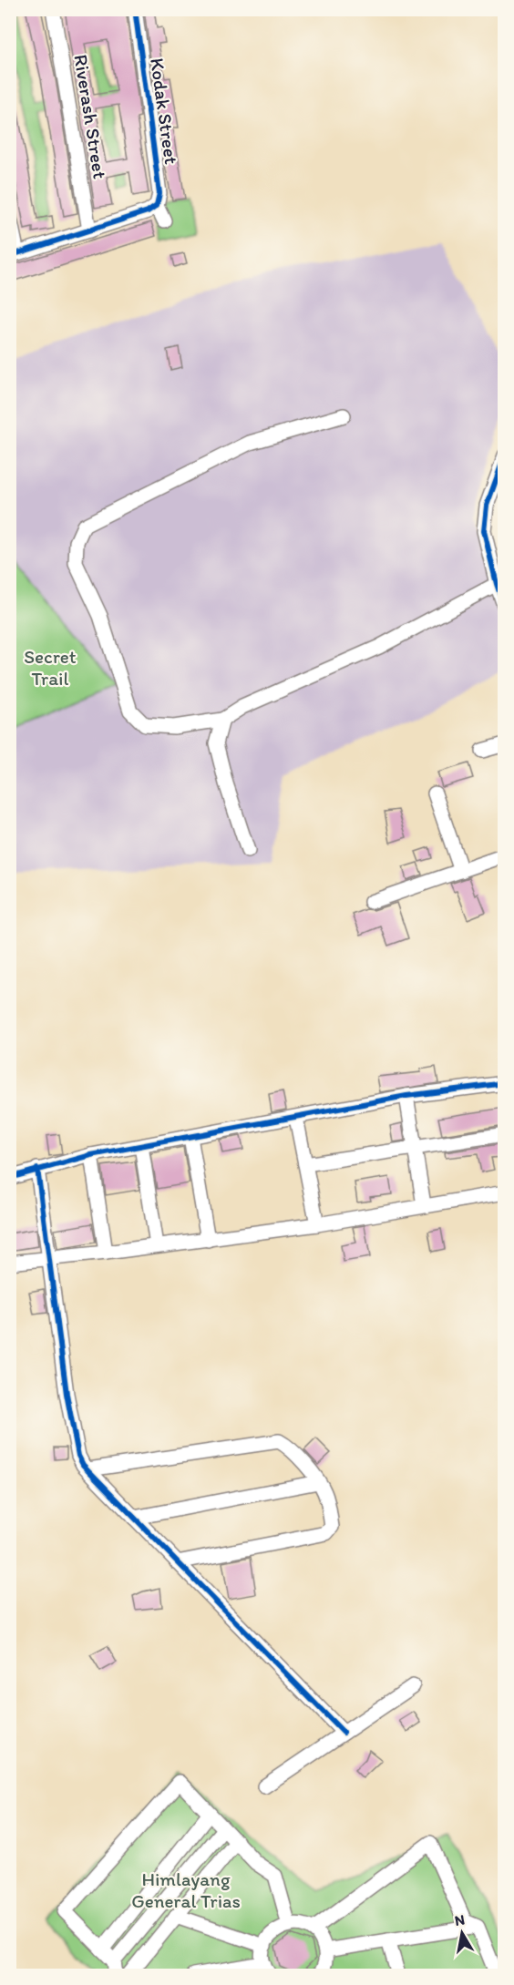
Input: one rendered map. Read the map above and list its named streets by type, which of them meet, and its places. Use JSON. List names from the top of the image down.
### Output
{
  "streets": {
    "street": ["Kodak Street", "Riverash Street"]
  },
  "parks": ["Secret Trail", "Himlayang General Trias"],
  "north": "top"
}
